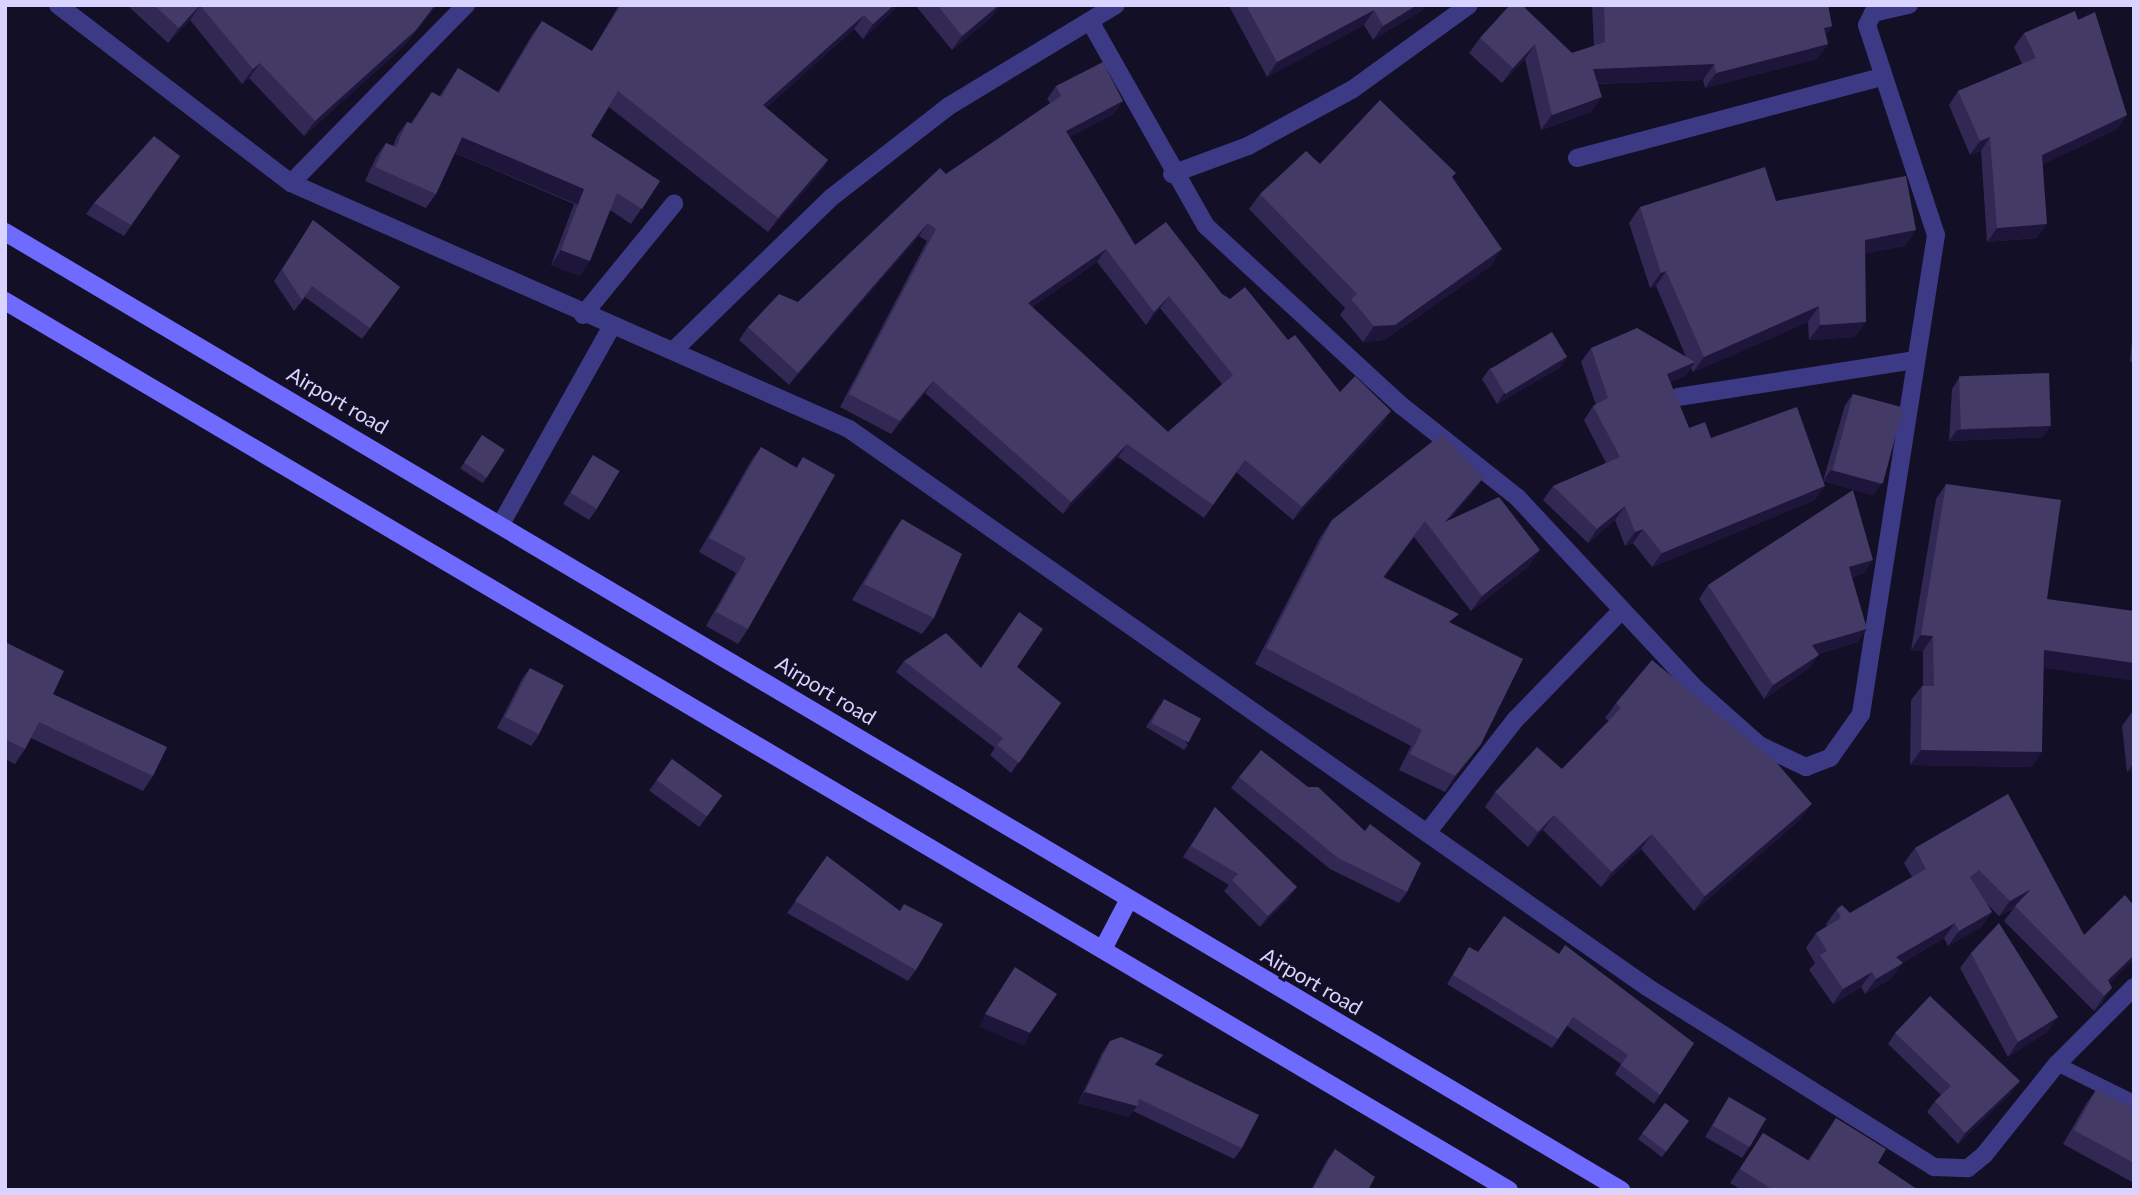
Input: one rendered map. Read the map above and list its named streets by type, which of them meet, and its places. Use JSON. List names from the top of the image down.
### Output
{
  "streets": {
    "main road": ["Airport road"]
  }
}
